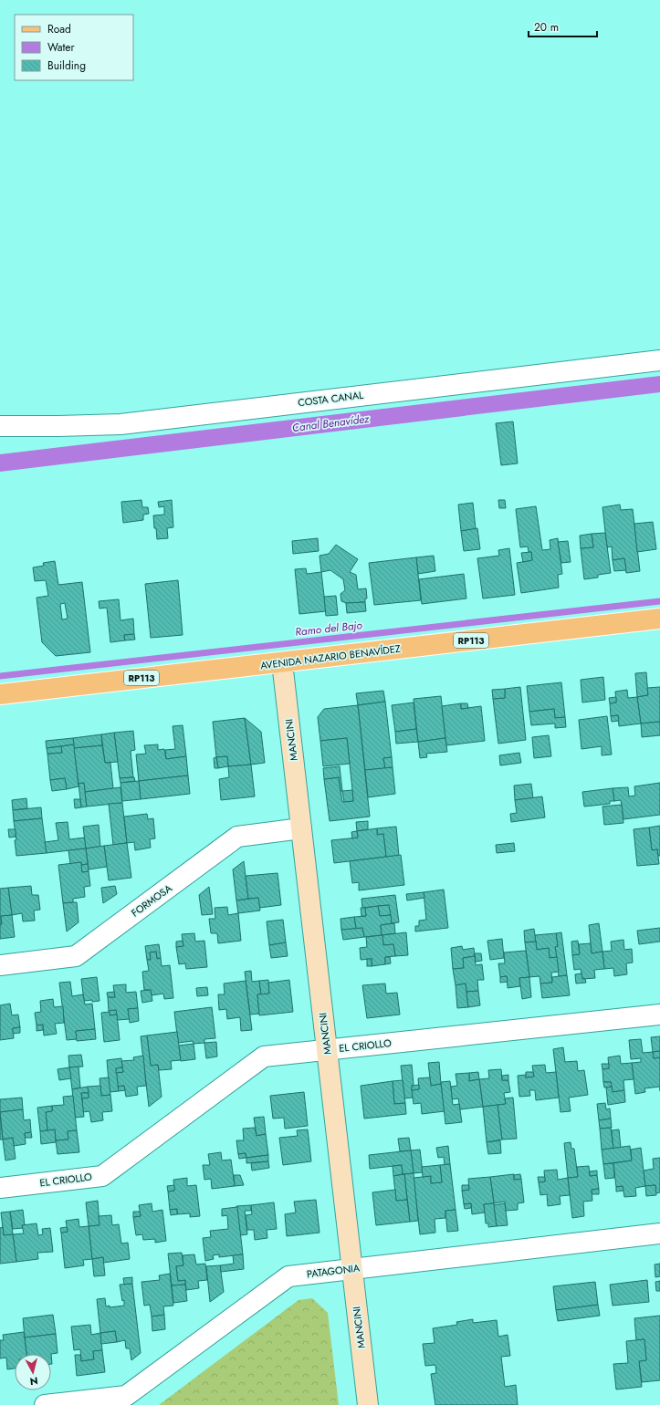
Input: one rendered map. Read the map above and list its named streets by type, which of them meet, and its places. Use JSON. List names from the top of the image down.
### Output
{
  "streets": {
    "main road": ["RP113", "AVENIDA NAZARIO BENAVÍDEZ"],
    "street": [
      "COSTA CANAL",
      "MANCINI",
      "FORMOSA",
      "EL CRIOLLO",
      "PATAGONIA"
    ]
  },
  "crossings": [
    ["AVENIDA NAZARIO BENAVÍDEZ", "MANCINI"],
    ["MANCINI", "FORMOSA"],
    ["MANCINI", "EL CRIOLLO"],
    ["MANCINI", "PATAGONIA"]
  ],
  "water": ["Canal Benavídez", "Ramo del Bajo"],
  "legend": ["Road", "Water", "Building"],
  "scale_bar": "20 m",
  "north": "bottom"
}
